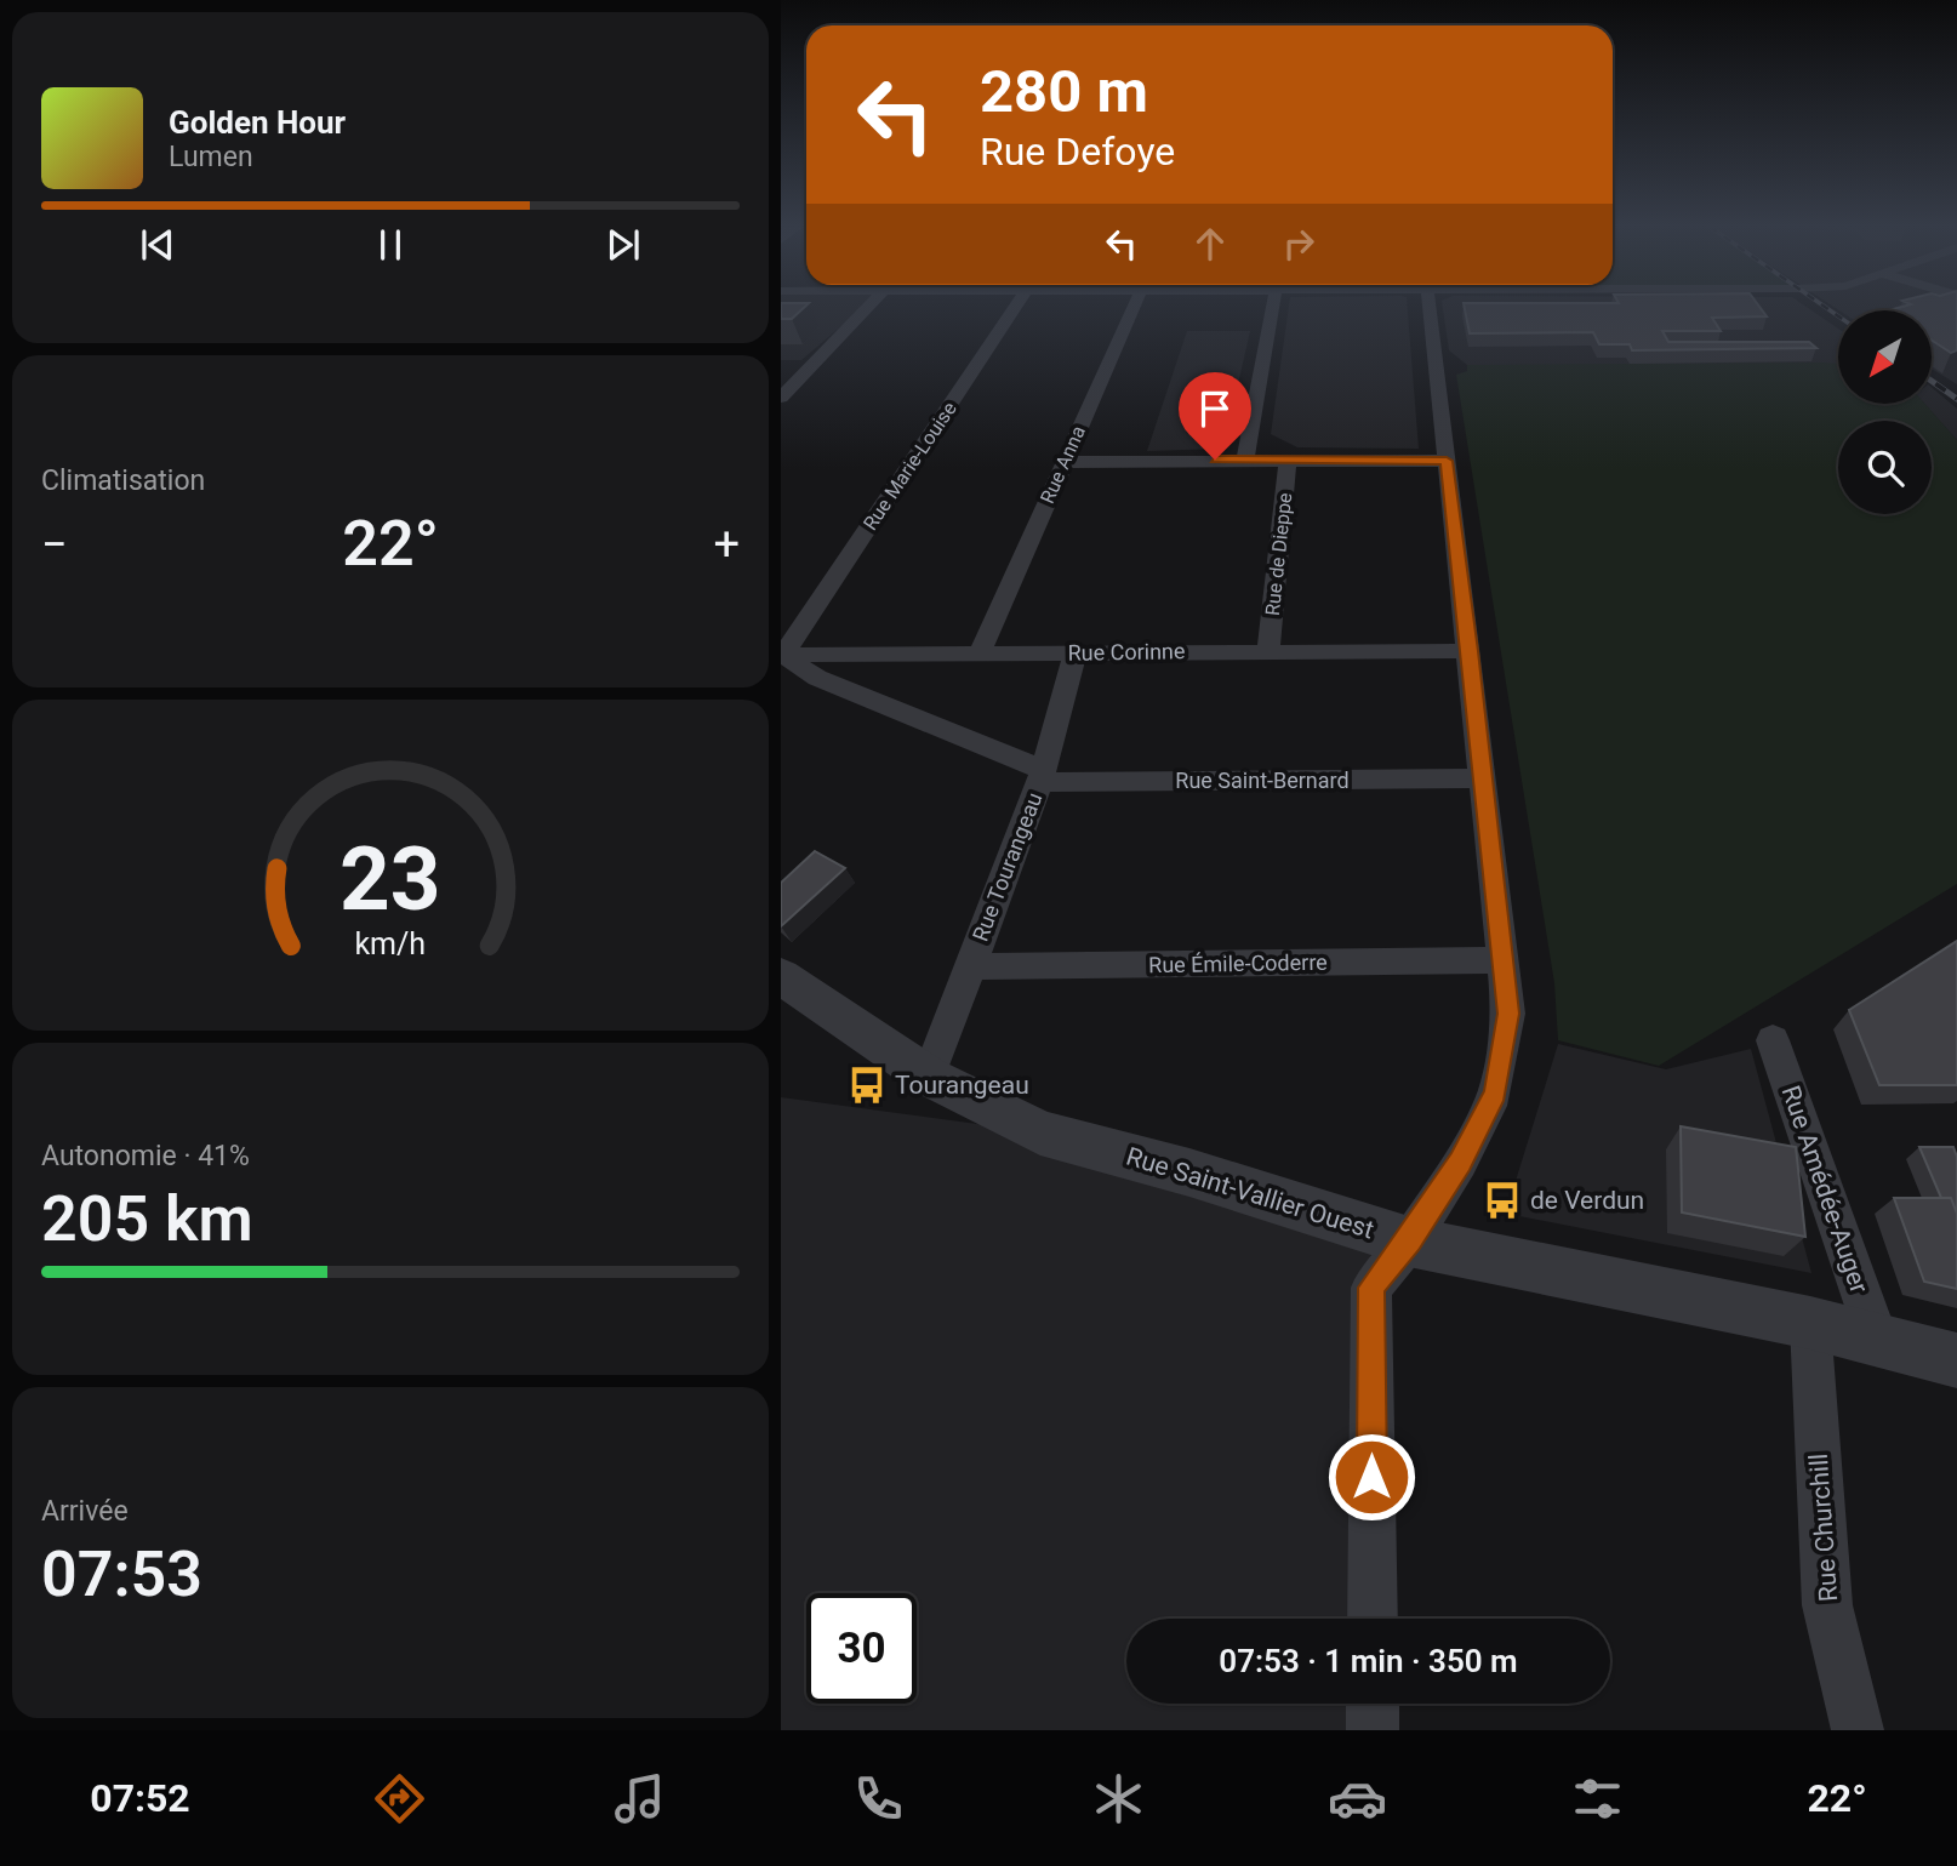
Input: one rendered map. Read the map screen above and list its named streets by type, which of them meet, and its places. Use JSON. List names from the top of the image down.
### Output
{
  "streets": {
    "street": [
      "Rue Anna",
      "Rue Marie-Louise",
      "Rue de Dieppe",
      "Rue Corinne",
      "Rue Saint-Bernard",
      "Rue Tourangeau",
      "Rue Émile-Coderre",
      "Rue Amédée-Auger",
      "Rue Saint-Vallier Ouest",
      "Rue Churchill"
    ]
  },
  "crossings": [
    ["Rue Anna", "Rue Corinne"],
    ["Rue Marie-Louise", "Rue Corinne"],
    ["Rue Marie-Louise", "Rue Saint-Bernard"],
    ["Rue de Dieppe", "Rue Corinne"],
    ["Rue Corinne", "Rue Saint-Bernard"],
    ["Rue Corinne", "Rue Tourangeau"],
    ["Rue Saint-Bernard", "Rue Tourangeau"],
    ["Rue Tourangeau", "Rue Émile-Coderre"],
    ["Rue Tourangeau", "Rue Saint-Vallier Ouest"],
    ["Rue Amédée-Auger", "Rue Saint-Vallier Ouest"],
    ["Rue Saint-Vallier Ouest", "Rue Churchill"]
  ],
  "places": {
    "bus stop": ["Tourangeau", "de Verdun"]
  },
  "north": "bottom left",
  "page": {
    "turn": ["280 m", "Rue Defoye"],
    "song": ["Golden Hour", "Lumen"],
    "tile": [
      "Climatisation",
      ["Autonomie · 41%", "205 km"],
      ["Arrivée", "07:53"]
    ],
    "heat": ["−", "22°", "+"],
    "limit": "30",
    "trip": "07:53 · 1 min · 350 m",
    "tabs": ["07:52", "22°"],
    "gauge": ["23", "km/h"]
  }
}
